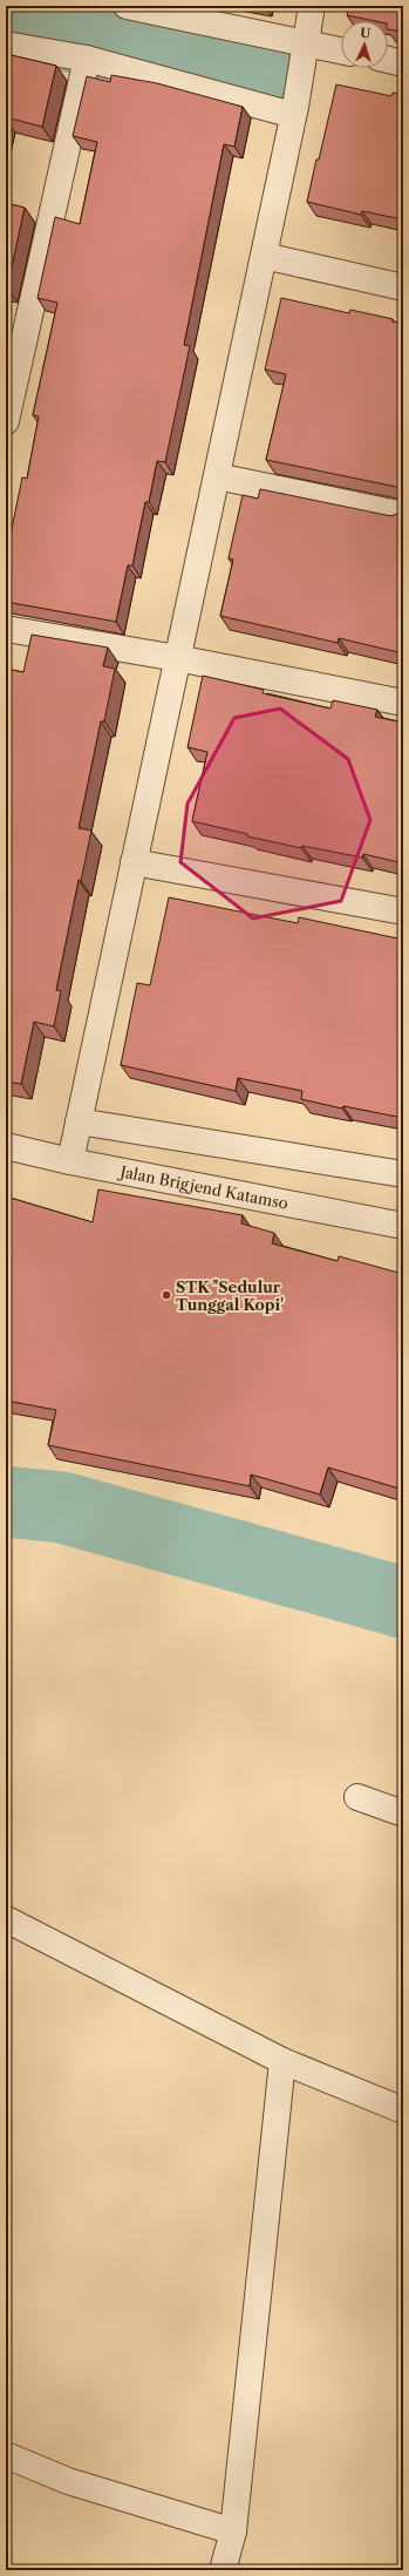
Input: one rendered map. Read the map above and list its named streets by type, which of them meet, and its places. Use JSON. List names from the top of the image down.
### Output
{
  "streets": {
    "street": ["Jalan Brigjend Katamso"]
  },
  "places": ["STK \"Sedulur Tunggal Kopi'"],
  "north": "top"
}
